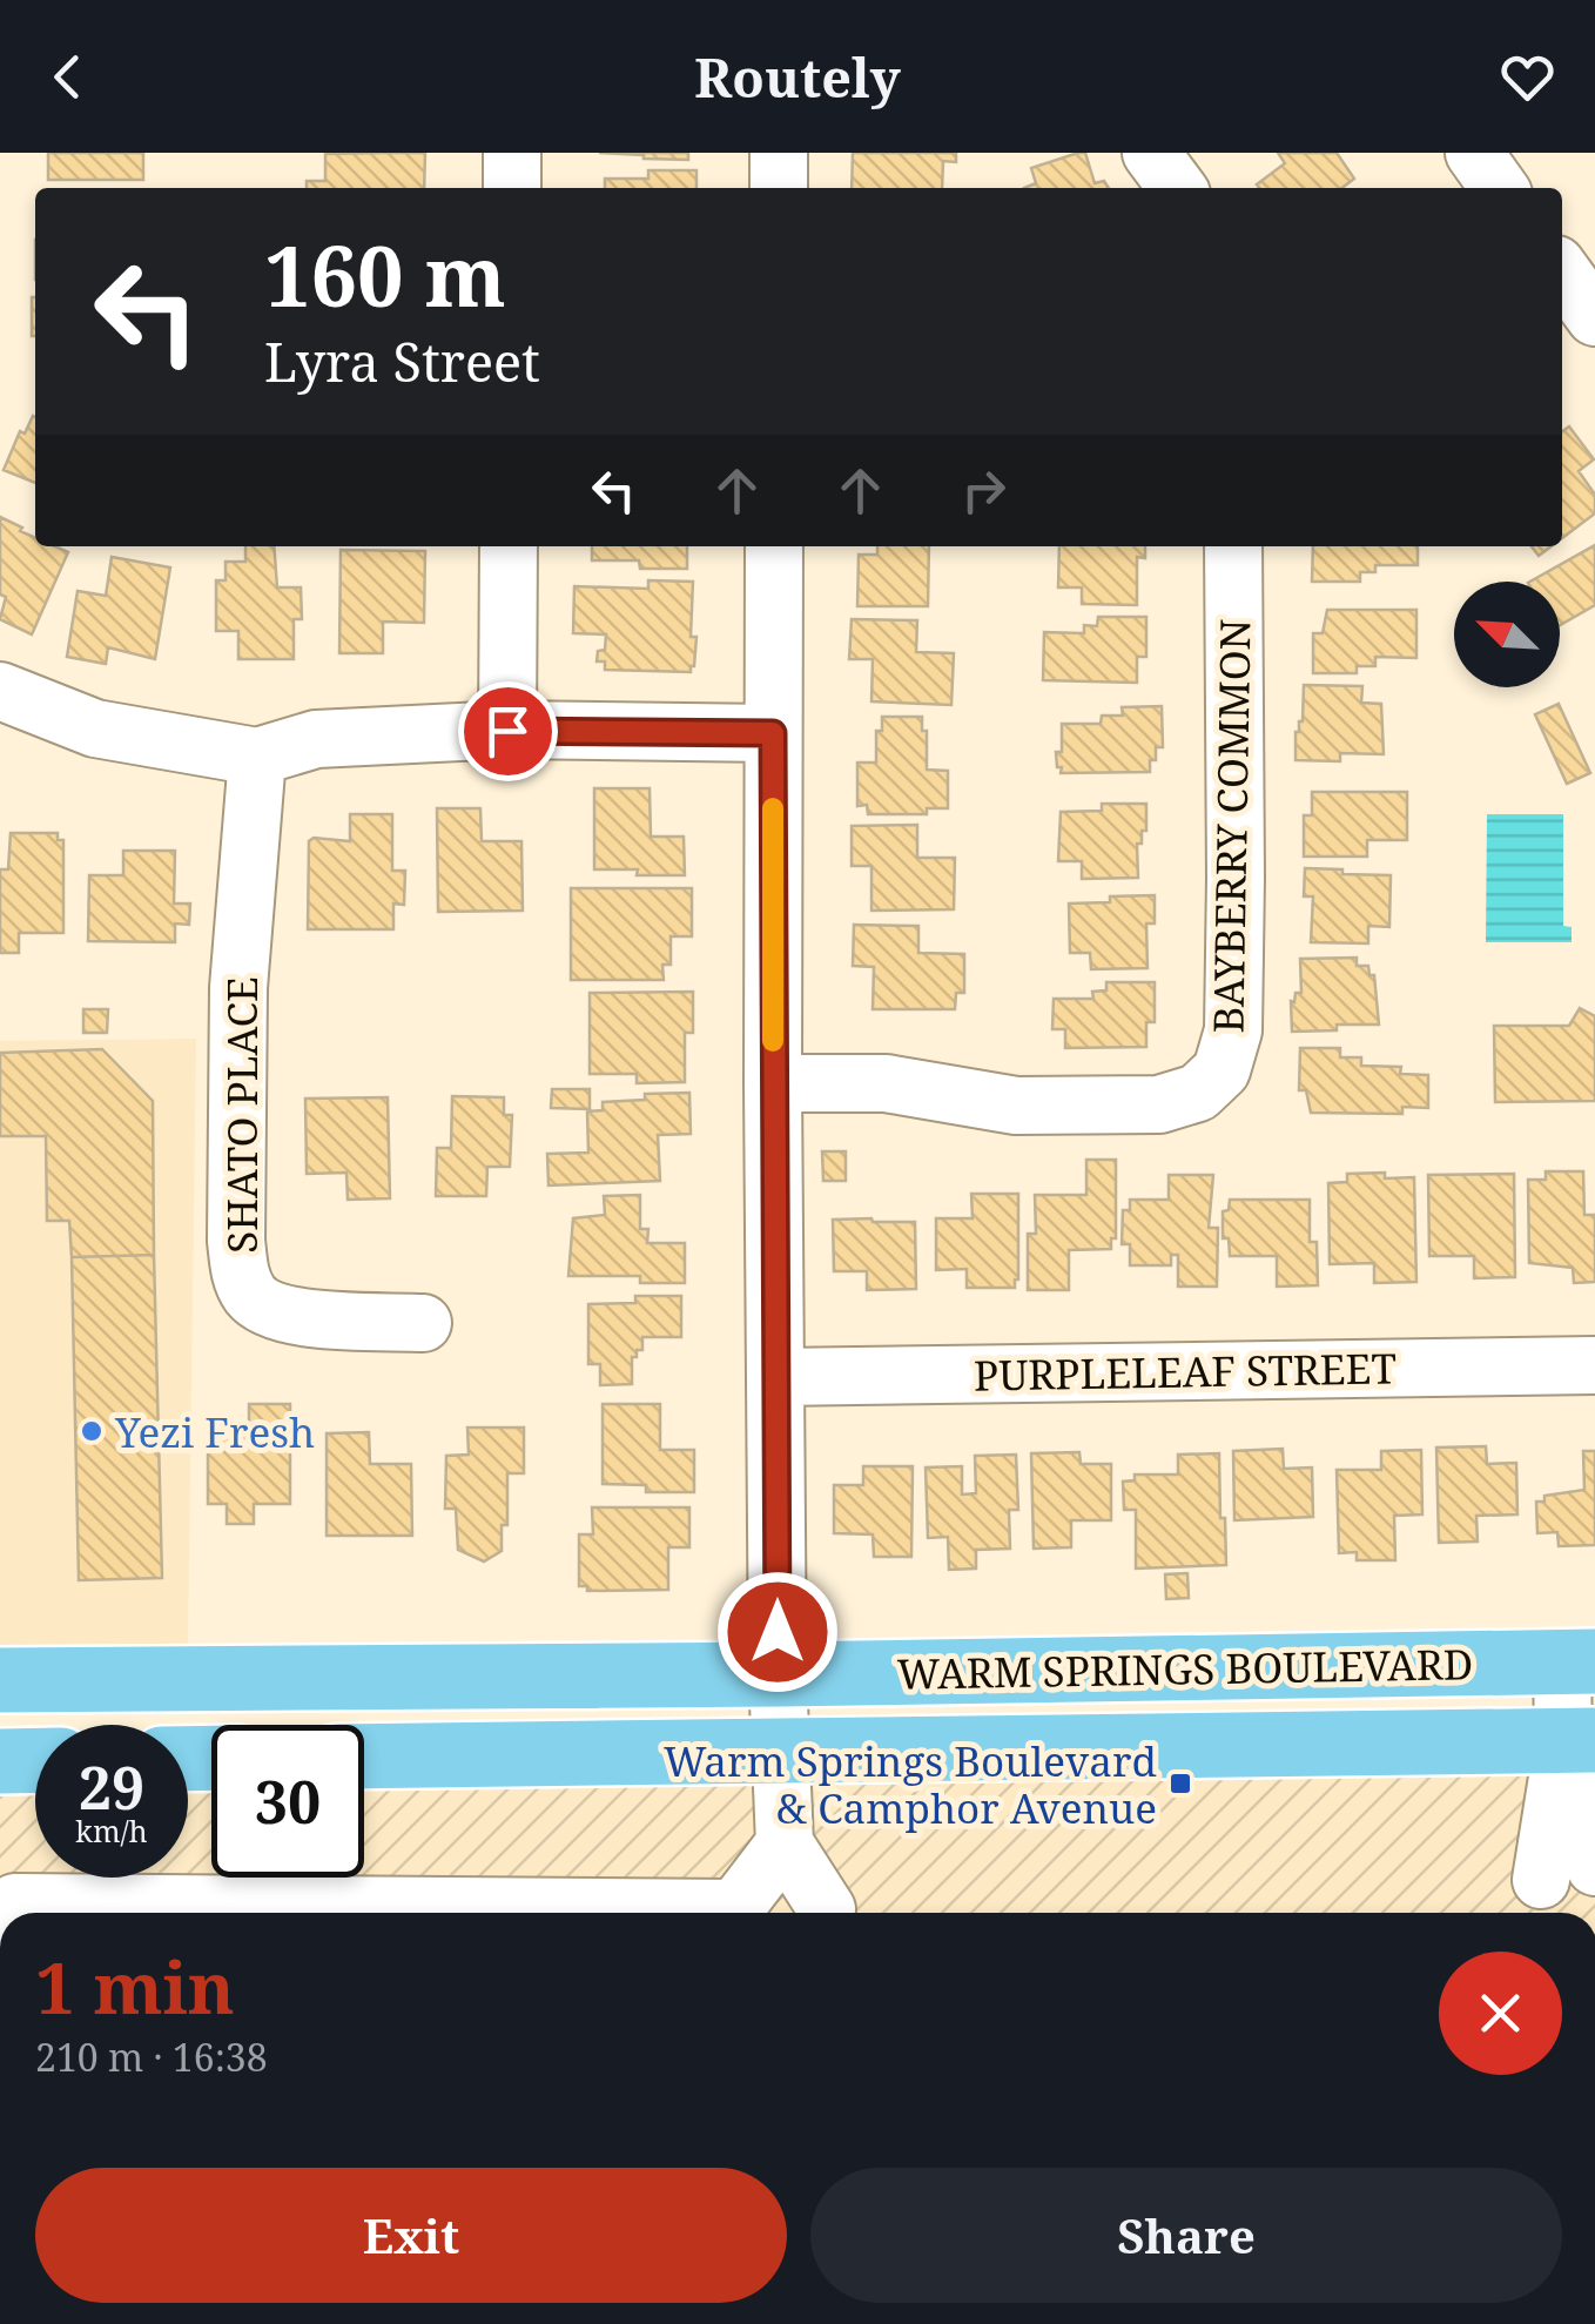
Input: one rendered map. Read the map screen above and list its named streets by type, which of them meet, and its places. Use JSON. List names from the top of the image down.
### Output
{
  "streets": {
    "main road": ["WARM SPRINGS BOULEVARD"],
    "street": ["BAYBERRY COMMON", "SHATO PLACE", "PURPLELEAF STREET"]
  },
  "places": {
    "other": ["Yezi Fresh"],
    "transit": ["Warm Springs Boulevard & Camphor Avenue"]
  },
  "north": "top left",
  "page": {
    "header": "Routely",
    "turn": ["160 m", "Lyra Street"],
    "speed": "29 km/h",
    "limit": "30",
    "heading": ["1 min", "210 m · 16:38"],
    "buttons": ["Exit", "Share"]
  }
}
